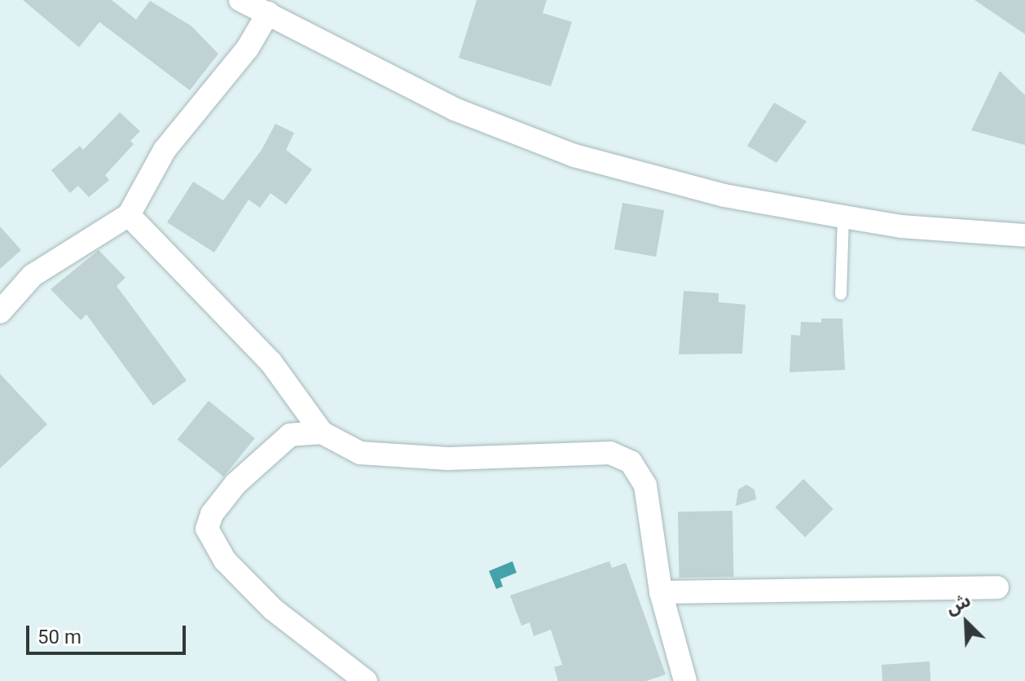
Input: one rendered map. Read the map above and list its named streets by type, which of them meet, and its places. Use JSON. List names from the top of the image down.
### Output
{
  "scale_bar": "50 m",
  "north": "top left"
}
